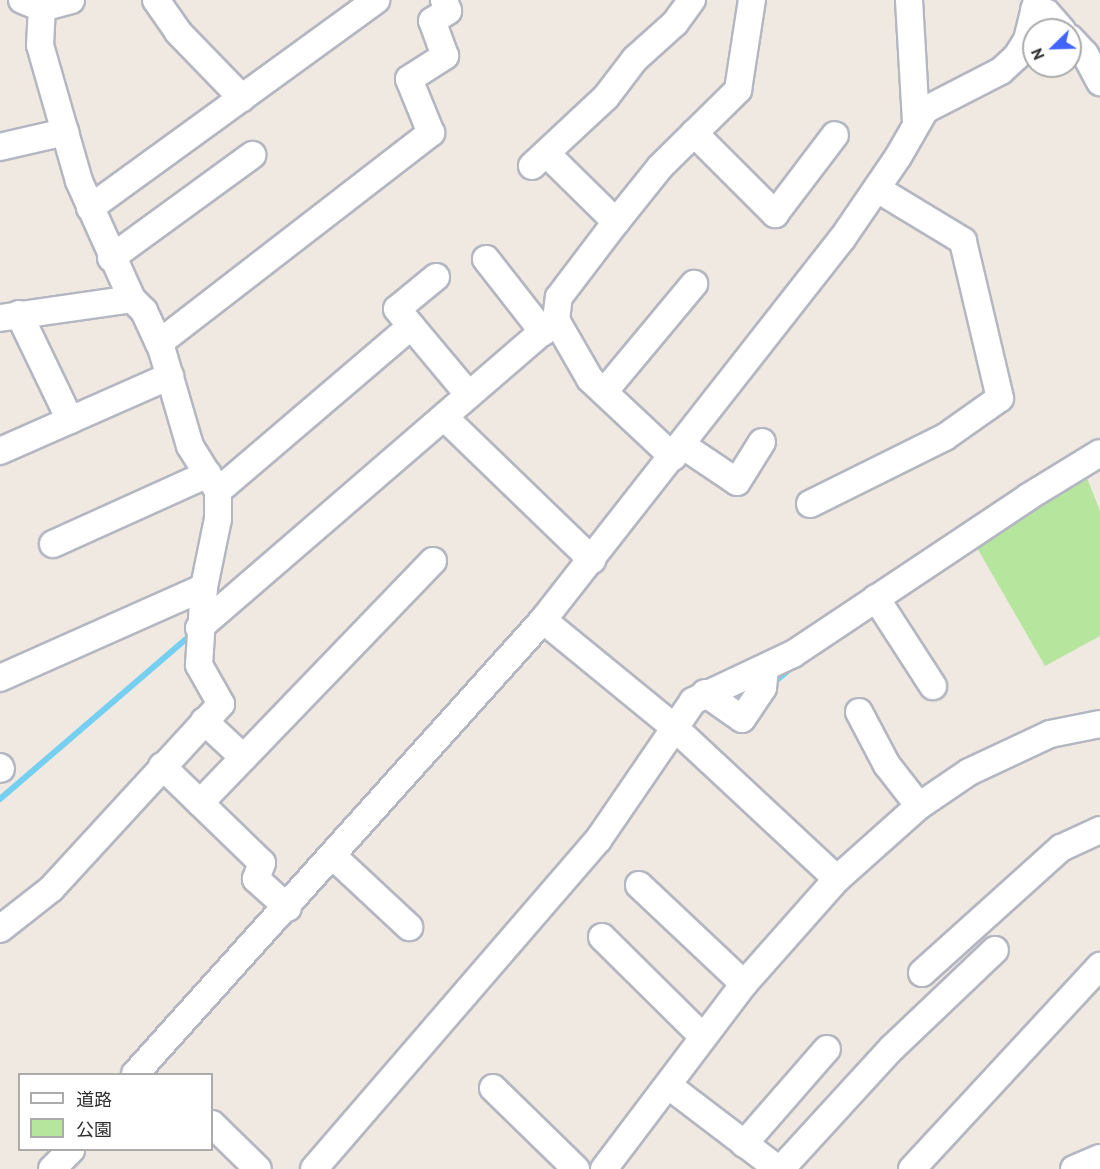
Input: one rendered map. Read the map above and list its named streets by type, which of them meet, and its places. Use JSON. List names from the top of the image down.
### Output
{
  "legend": ["道路", "公園"],
  "north": "bottom left"
}
